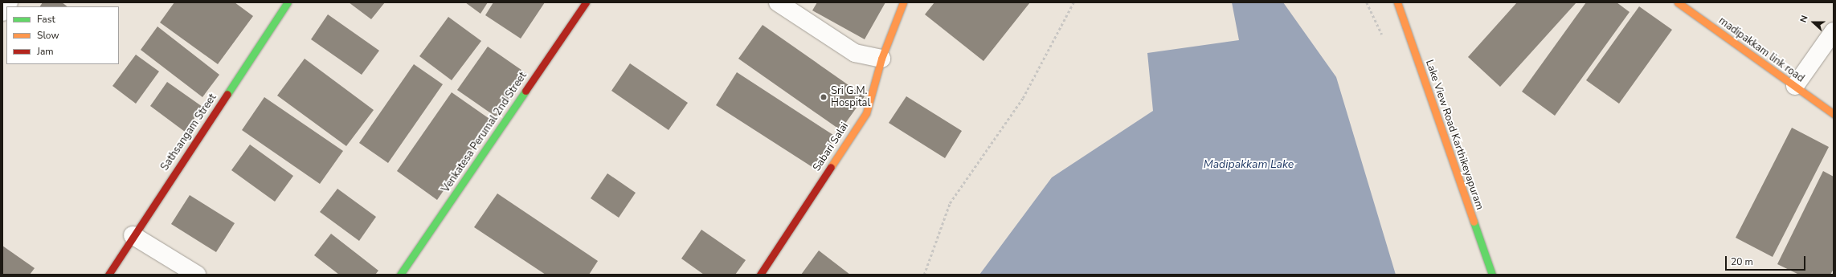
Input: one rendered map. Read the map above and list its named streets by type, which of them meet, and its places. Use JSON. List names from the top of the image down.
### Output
{
  "streets": {
    "street": [
      "madipakkam link road",
      "Sathsangam Street",
      "Venkatesa Perumal 2nd Street",
      "Lake View Road Karthikeyapuram",
      "Sabari Salai"
    ]
  },
  "water": ["Madipakkam Lake"],
  "places": ["Sri G.M. Hospital"],
  "legend": ["Fast", "Slow", "Jam"],
  "scale_bar": "20 m",
  "north": "left"
}
